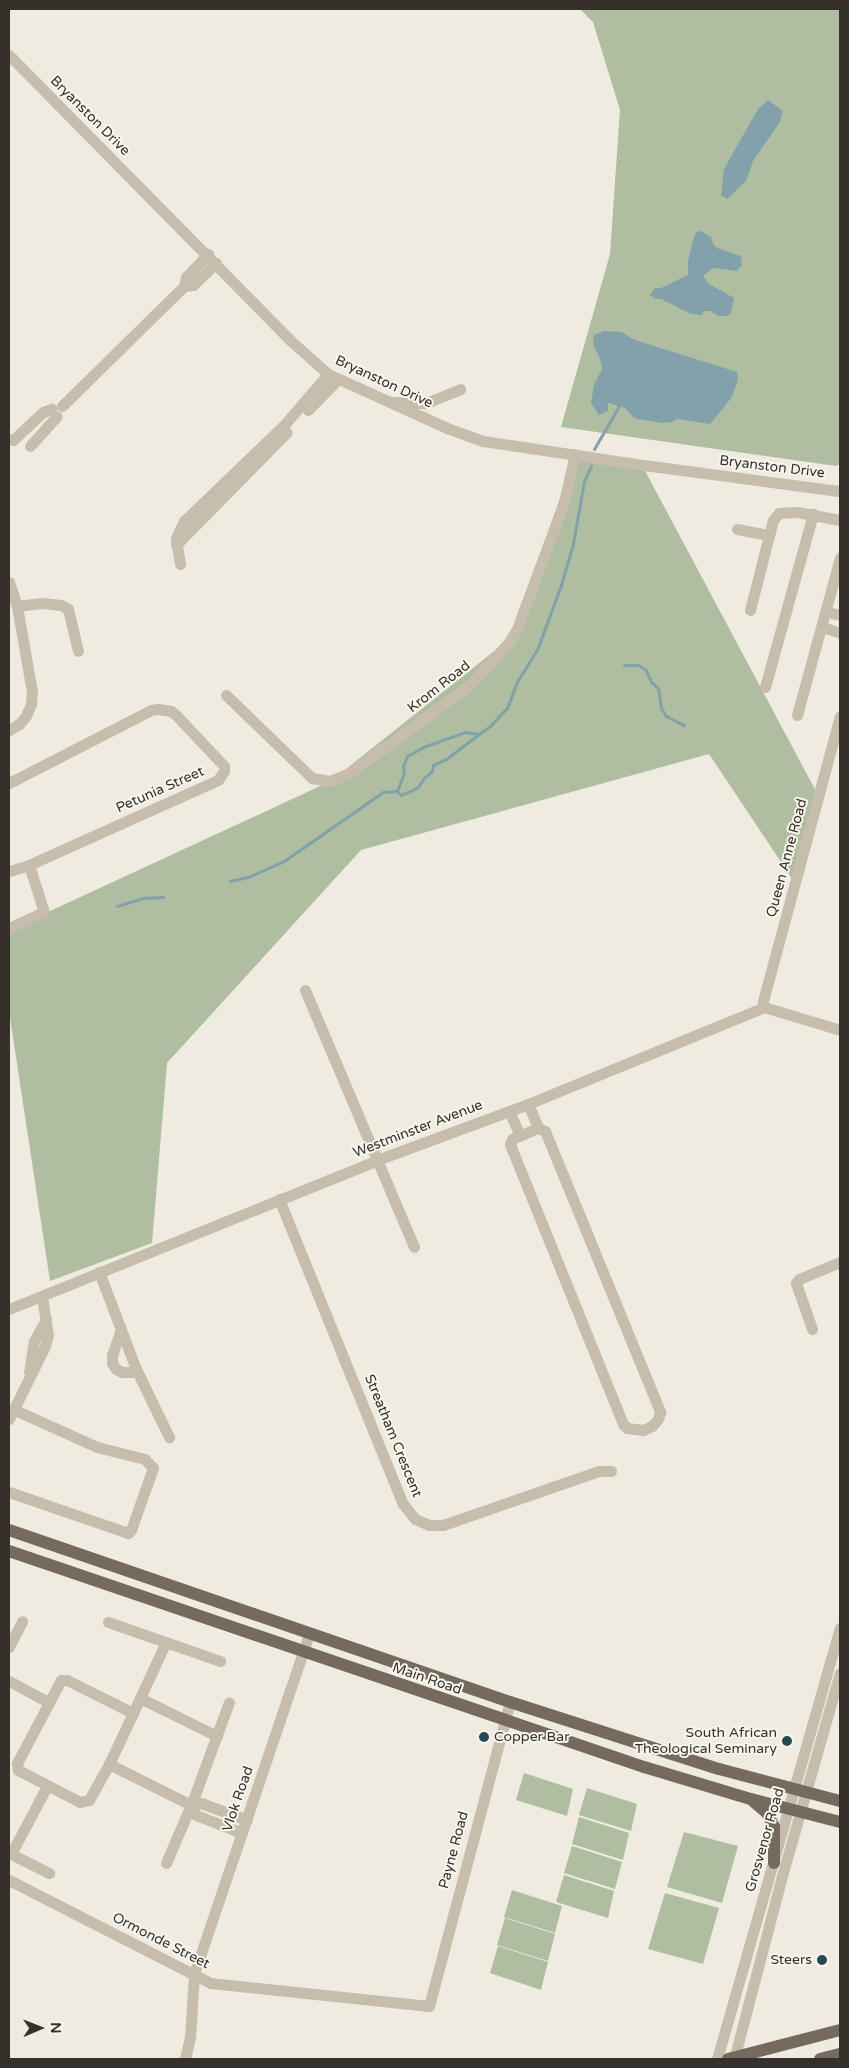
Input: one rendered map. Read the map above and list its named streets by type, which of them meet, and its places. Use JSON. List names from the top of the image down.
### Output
{
  "streets": {
    "main road": ["Main Road"],
    "street": [
      "Bryanston Drive",
      "Krom Road",
      "Petunia Street",
      "Queen Anne Road",
      "Westminster Avenue",
      "Streatham Crescent",
      "Vlok Road",
      "Grosvenor Road",
      "Payne Road",
      "Ormonde Street"
    ]
  },
  "crossings": [
    ["Bryanston Drive", "Krom Road"],
    ["Queen Anne Road", "Westminster Avenue"],
    ["Westminster Avenue", "Streatham Crescent"],
    ["Main Road", "Vlok Road"],
    ["Main Road", "Grosvenor Road"],
    ["Main Road", "Payne Road"],
    ["Vlok Road", "Ormonde Street"],
    ["Payne Road", "Ormonde Street"]
  ],
  "places": ["Copper Bar", "South African Theological Seminary", "Steers"],
  "north": "right"
}
